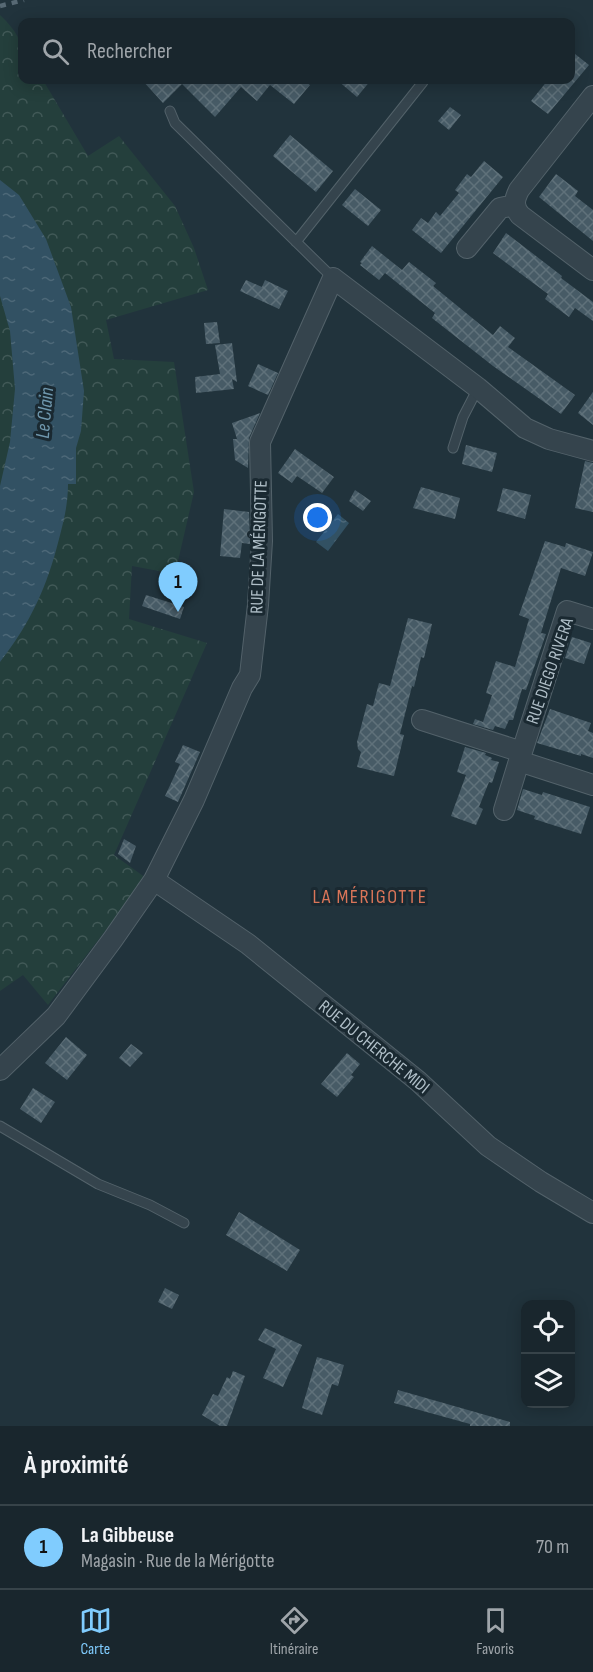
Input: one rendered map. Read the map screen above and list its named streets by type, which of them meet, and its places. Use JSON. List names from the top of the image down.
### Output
{
  "streets": {
    "street": ["RUE DE LA MÉRIGOTTE", "RUE DIEGO RIVERA", "RUE DU CHERCHE MIDI"]
  },
  "crossings": [
    ["RUE DE LA MÉRIGOTTE", "RUE DU CHERCHE MIDI"]
  ],
  "districts": ["LA MÉRIGOTTE"],
  "water": ["Le Clain"],
  "page": {
    "search": "Rechercher",
    "pins": "1",
    "heading": "À proximité",
    "list": [
      {
        "mark": "1",
        "name": "La Gibbeuse",
        "note": "Magasin · Rue de la Mérigotte",
        "value": "70 m"
      }
    ],
    "nav": ["Carte", "Itinéraire", "Favoris"]
  }
}
